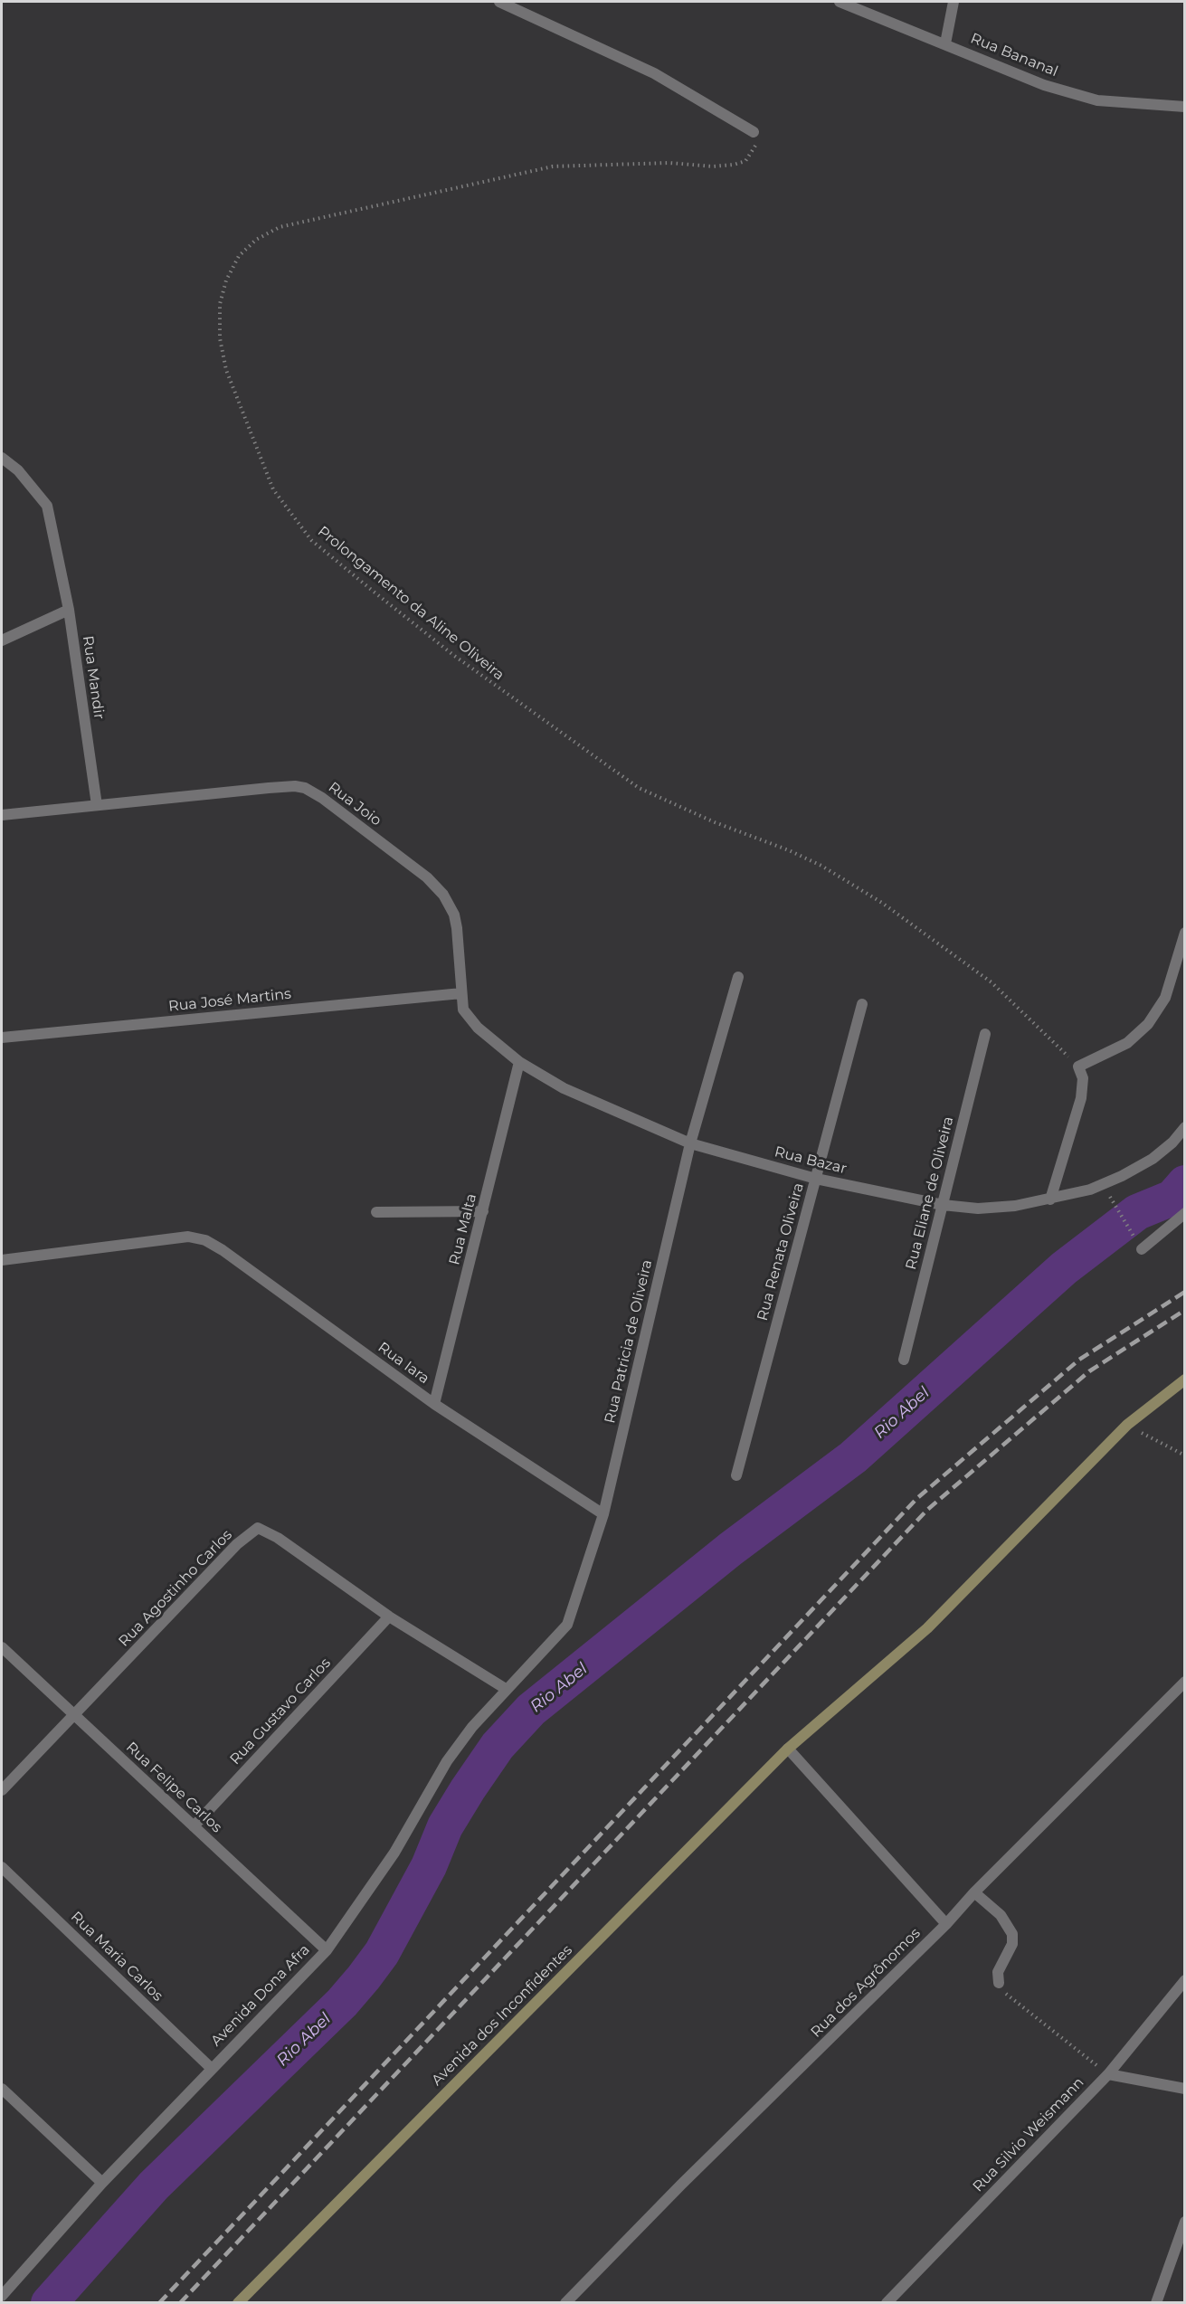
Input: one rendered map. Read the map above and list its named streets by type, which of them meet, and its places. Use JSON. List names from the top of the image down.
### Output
{
  "streets": {
    "main road": ["Avenida dos Inconfidentes"],
    "street": [
      "Rua Bananal",
      "Rua Mandir",
      "Rua Joio",
      "Rua José Martins",
      "Rua Bazar",
      "Rua Eliane de Oliveira",
      "Rua Malta",
      "Rua Renata Oliveira",
      "Rua Patricia de Oliveira",
      "Rua Iara",
      "Rua Agostinho Carlos",
      "Rua Gustavo Carlos",
      "Rua Felipe Carlos",
      "Rua Maria Carlos",
      "Rua dos Agrônomos",
      "Avenida Dona Afra",
      "Rua Silvio Weismann"
    ],
    "path": ["Prolongamento da Aline Oliveira"]
  },
  "crossings": [
    ["Rua Mandir", "Rua Joio"],
    ["Rua Joio", "Rua José Martins"],
    ["Rua Joio", "Rua Bazar"],
    ["Rua José Martins", "Rua Bazar"],
    ["Rua Bazar", "Rua Eliane de Oliveira"],
    ["Rua Bazar", "Rua Malta"],
    ["Rua Bazar", "Rua Renata Oliveira"],
    ["Rua Bazar", "Rua Patricia de Oliveira"],
    ["Rua Malta", "Rua Iara"],
    ["Rua Patricia de Oliveira", "Rua Iara"],
    ["Rua Patricia de Oliveira", "Rua Agostinho Carlos"],
    ["Rua Patricia de Oliveira", "Avenida Dona Afra"],
    ["Rua Agostinho Carlos", "Rua Gustavo Carlos"],
    ["Rua Agostinho Carlos", "Rua Felipe Carlos"],
    ["Rua Agostinho Carlos", "Avenida Dona Afra"],
    ["Rua Gustavo Carlos", "Rua Felipe Carlos"],
    ["Rua Felipe Carlos", "Avenida Dona Afra"],
    ["Rua Maria Carlos", "Avenida Dona Afra"]
  ],
  "water": ["Rio Abel"]
}
